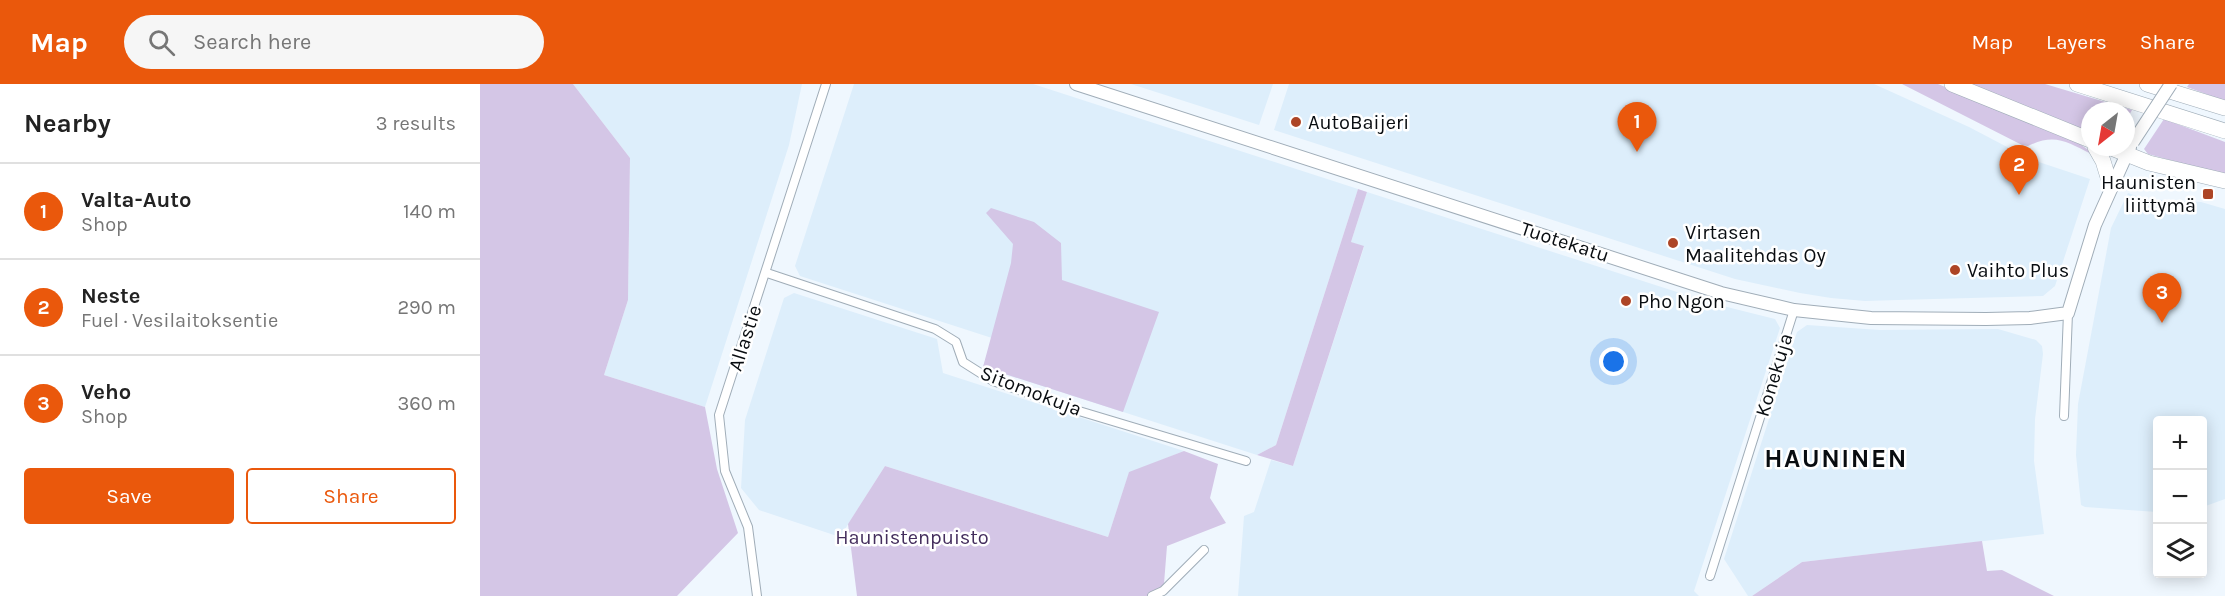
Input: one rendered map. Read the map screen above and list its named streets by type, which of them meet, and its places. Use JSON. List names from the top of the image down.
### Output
{
  "streets": {
    "street": [
      "Tuotekatu",
      "Allastie",
      "Konekuja",
      "Sitomokuja"
    ]
  },
  "crossings": [
    ["Tuotekatu", "Konekuja"],
    ["Allastie", "Sitomokuja"]
  ],
  "districts": ["HAUNINEN"],
  "parks": ["Haunistenpuisto"],
  "places": {
    "other": [
      "AutoBaijeri",
      "Virtasen Maalitehdas Oy",
      "Vaihto Plus",
      "Pho Ngon"
    ],
    "transit": ["Haunisten liittymä"]
  },
  "north": "bottom left",
  "page": {
    "header": "Map",
    "search": "Search here",
    "nav": ["Map", "Layers", "Share"],
    "heading": ["Nearby", "3 results"],
    "pins": ["1", "2", "3"],
    "list": [
      {
        "mark": "1",
        "name": "Valta-Auto",
        "note": "Shop",
        "value": "140 m"
      },
      {
        "mark": "2",
        "name": "Neste",
        "note": "Fuel · Vesilaitoksentie",
        "value": "290 m"
      },
      {
        "mark": "3",
        "name": "Veho",
        "note": "Shop",
        "value": "360 m"
      }
    ],
    "map_buttons": ["+", "−"],
    "buttons": ["Save", "Share"]
  }
}
